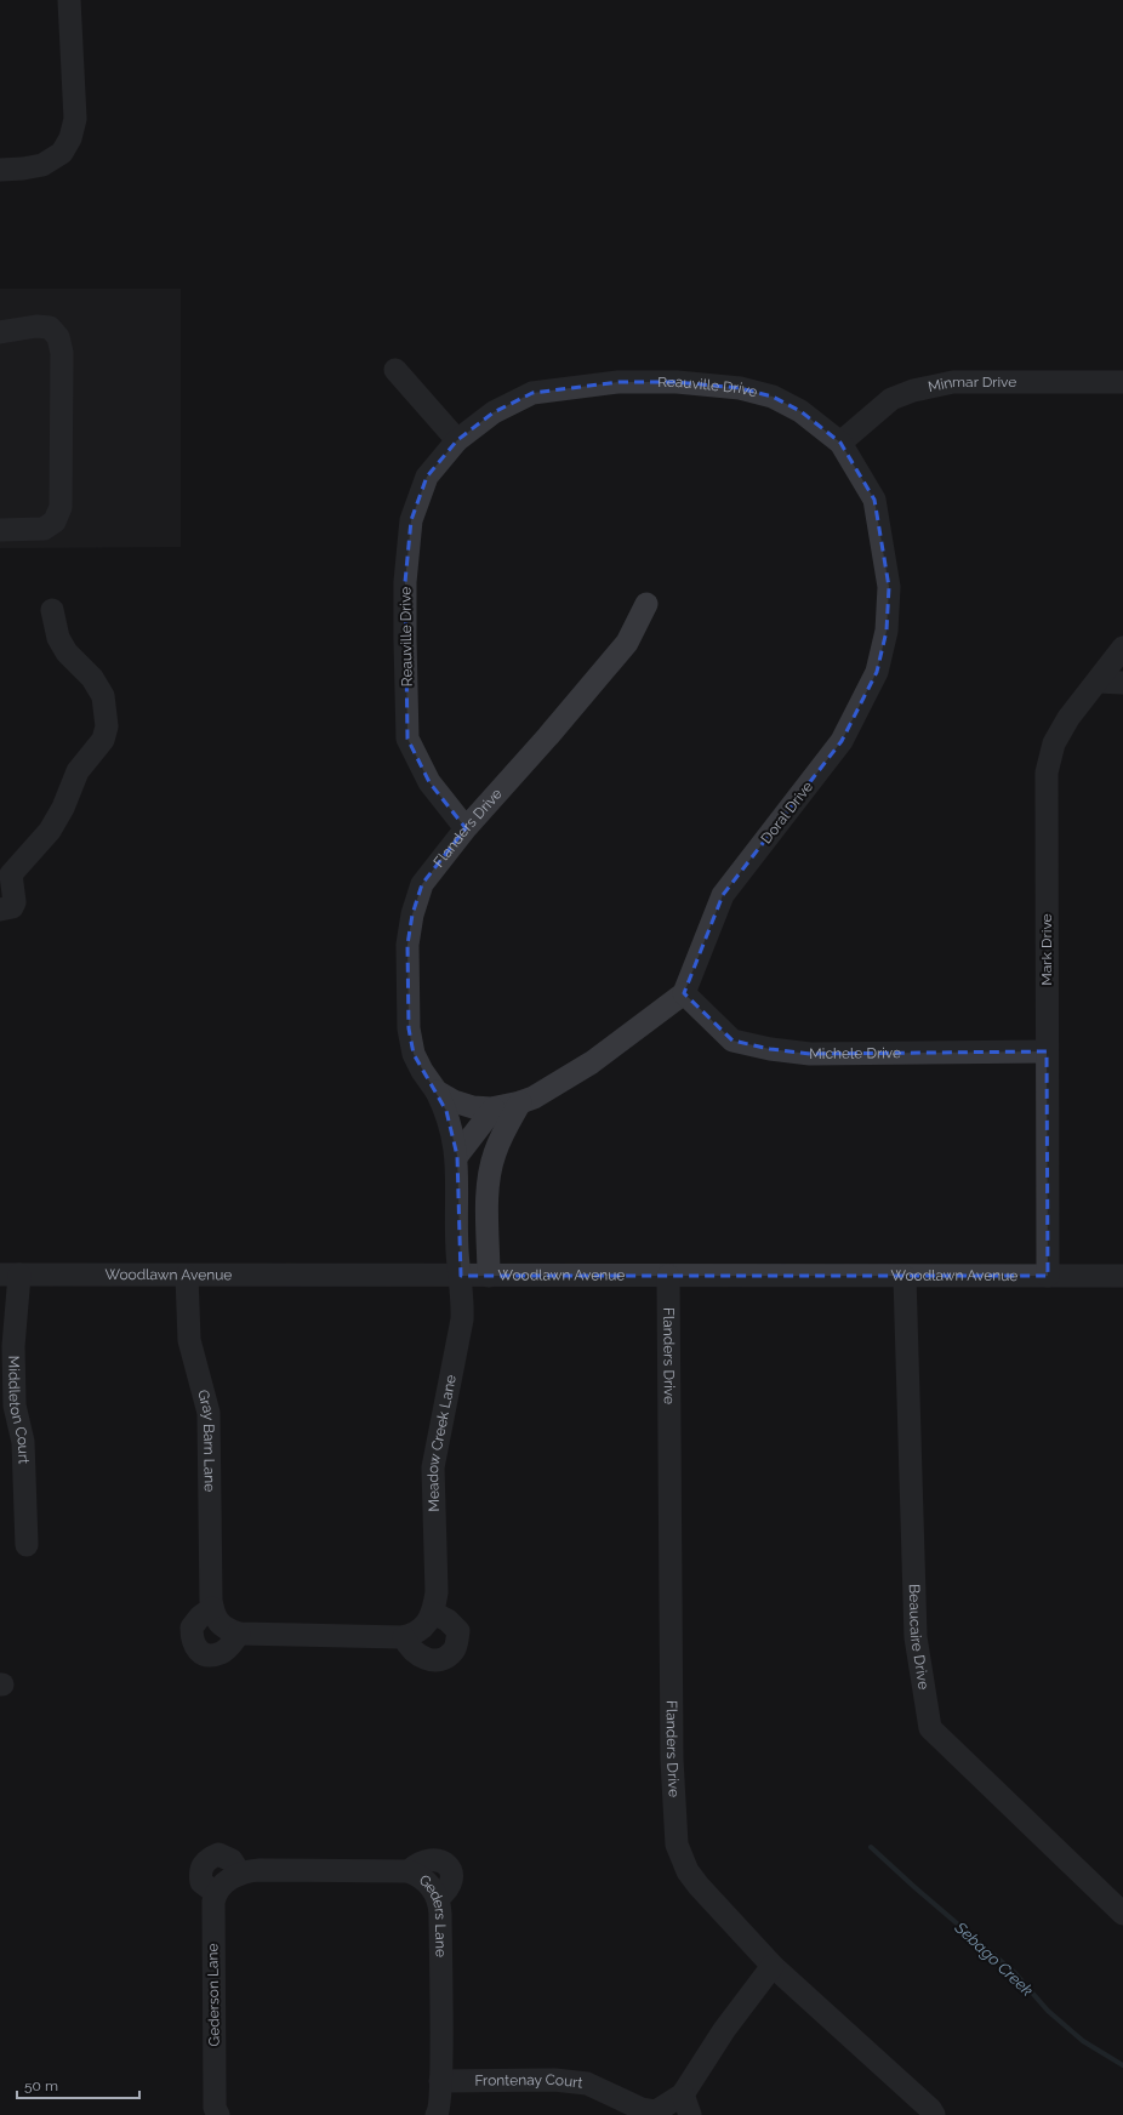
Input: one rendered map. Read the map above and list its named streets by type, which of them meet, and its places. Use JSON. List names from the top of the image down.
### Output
{
  "streets": {
    "street": [
      "Minmar Drive",
      "Reauville Drive",
      "Doral Drive",
      "Flanders Drive",
      "Mark Drive",
      "Michele Drive",
      "Woodlawn Avenue",
      "Middleton Court",
      "Gray Barn Lane",
      "Meadow Creek Lane",
      "Beaucaire Drive",
      "Geders Lane",
      "Gederson Lane",
      "Frontenay Court"
    ]
  },
  "crossings": [
    ["Minmar Drive", "Reauville Drive"],
    ["Minmar Drive", "Doral Drive"],
    ["Reauville Drive", "Doral Drive"],
    ["Reauville Drive", "Flanders Drive"],
    ["Doral Drive", "Michele Drive"],
    ["Flanders Drive", "Woodlawn Avenue"],
    ["Flanders Drive", "Meadow Creek Lane"],
    ["Flanders Drive", "Frontenay Court"],
    ["Mark Drive", "Michele Drive"],
    ["Mark Drive", "Woodlawn Avenue"],
    ["Woodlawn Avenue", "Middleton Court"],
    ["Woodlawn Avenue", "Gray Barn Lane"],
    ["Woodlawn Avenue", "Meadow Creek Lane"],
    ["Woodlawn Avenue", "Beaucaire Drive"],
    ["Geders Lane", "Gederson Lane"],
    ["Geders Lane", "Frontenay Court"]
  ],
  "water": ["Sebago Creek"],
  "scale_bar": "50 m"
}
